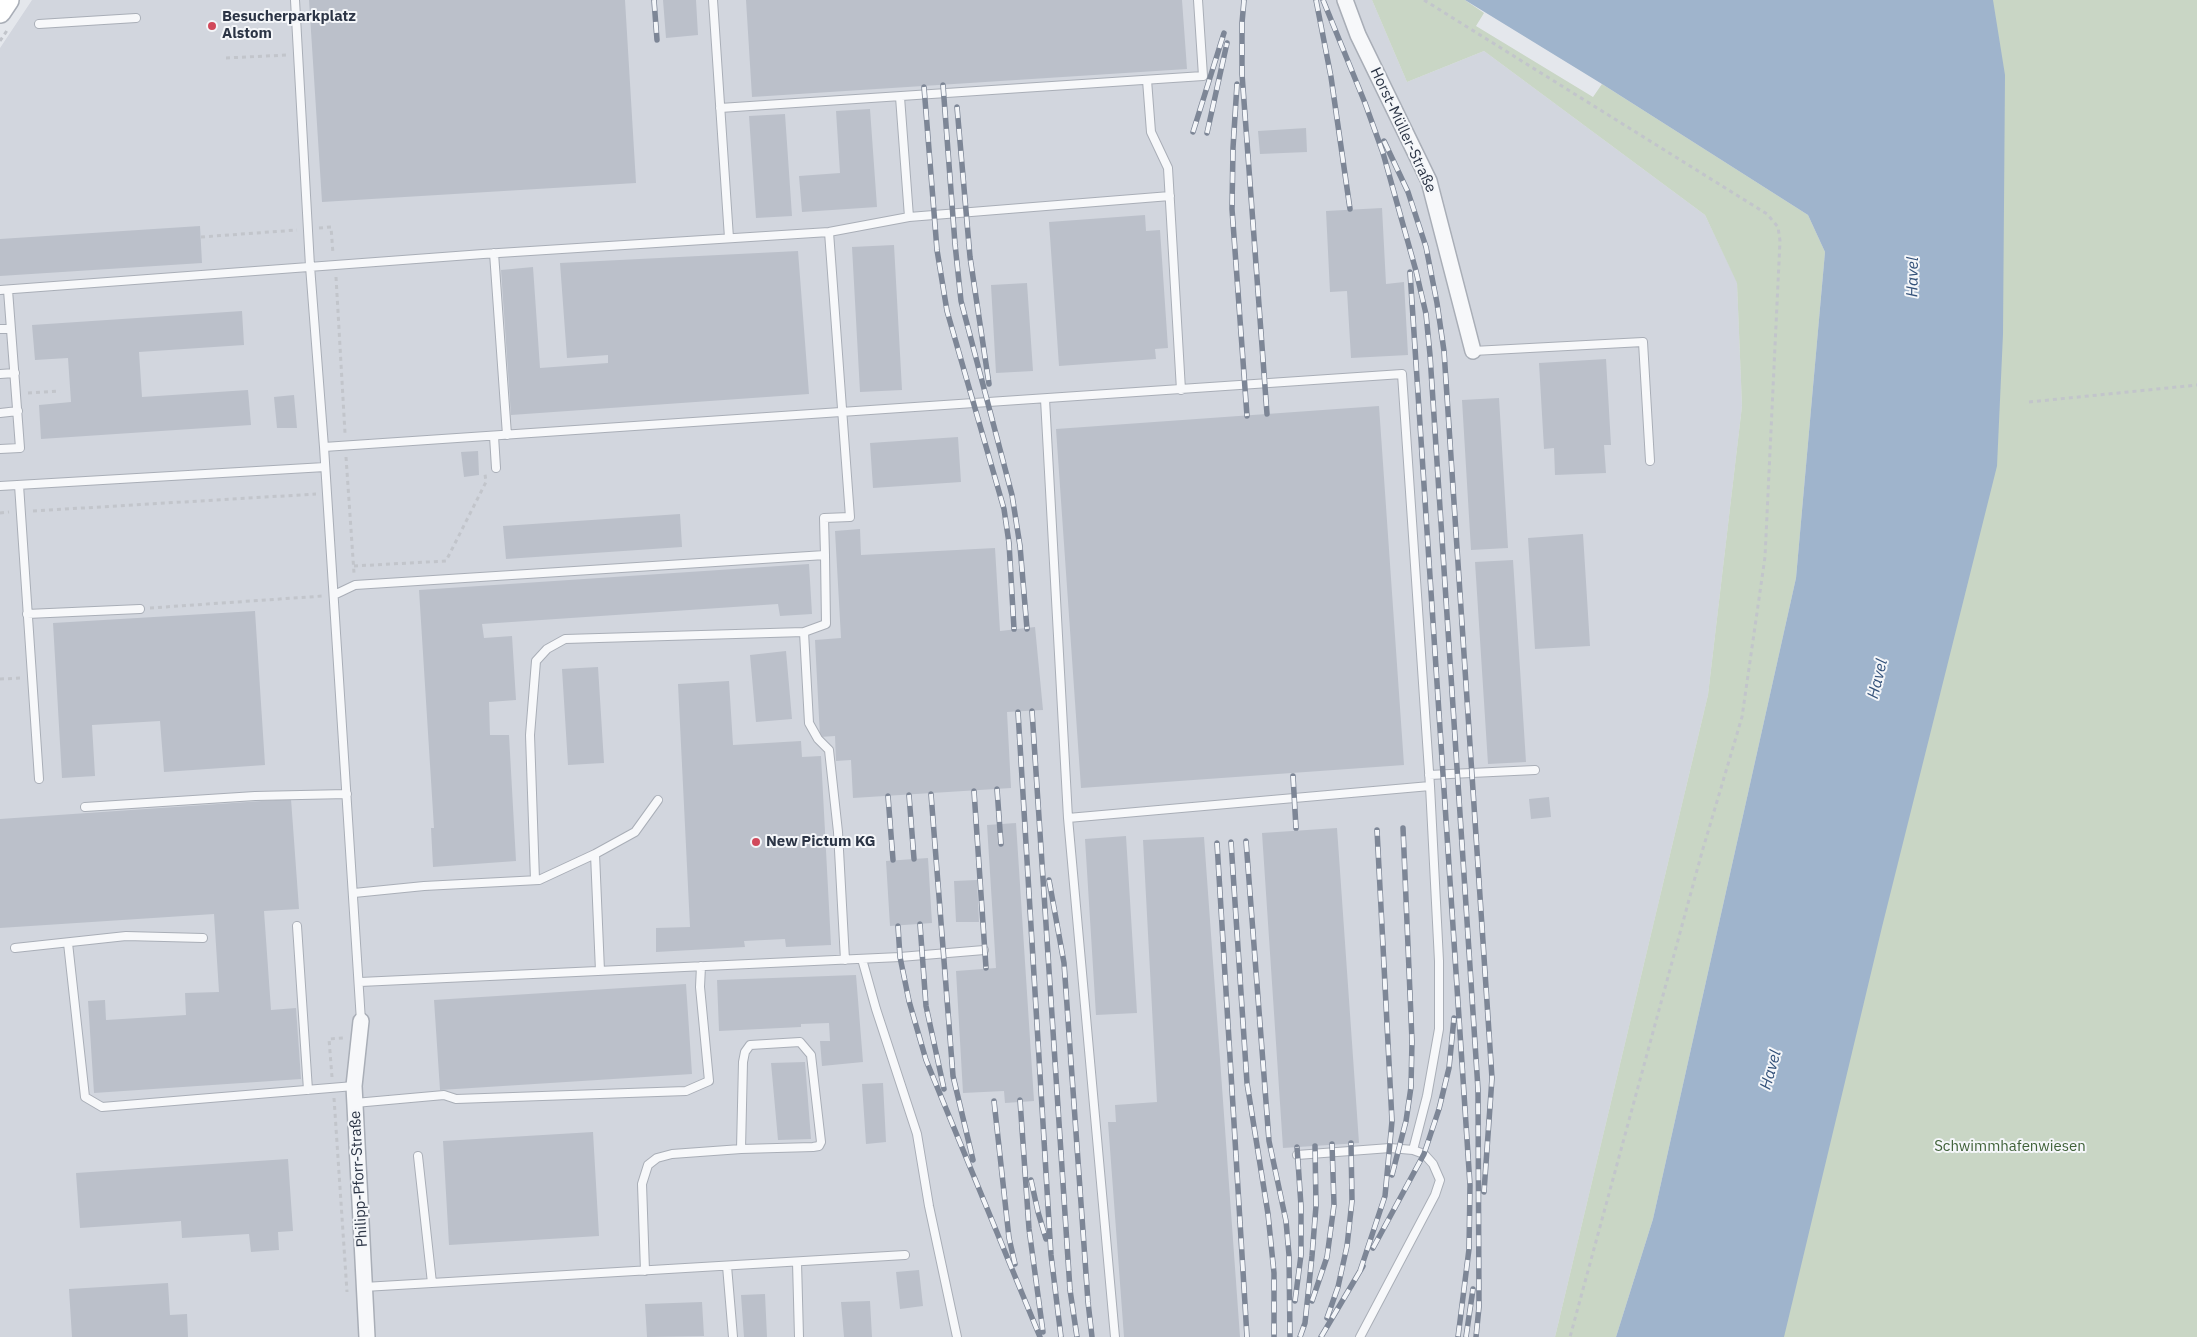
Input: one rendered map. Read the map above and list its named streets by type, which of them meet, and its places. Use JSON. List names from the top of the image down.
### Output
{
  "streets": {
    "street": ["Horst-Müller-Straße", "Philipp-Pforr-Straße"]
  },
  "water": ["Havel"],
  "parks": ["Schwimmhafenwiesen"],
  "places": ["Besucherparkplatz Alstom", "New Pictum KG"]
}
